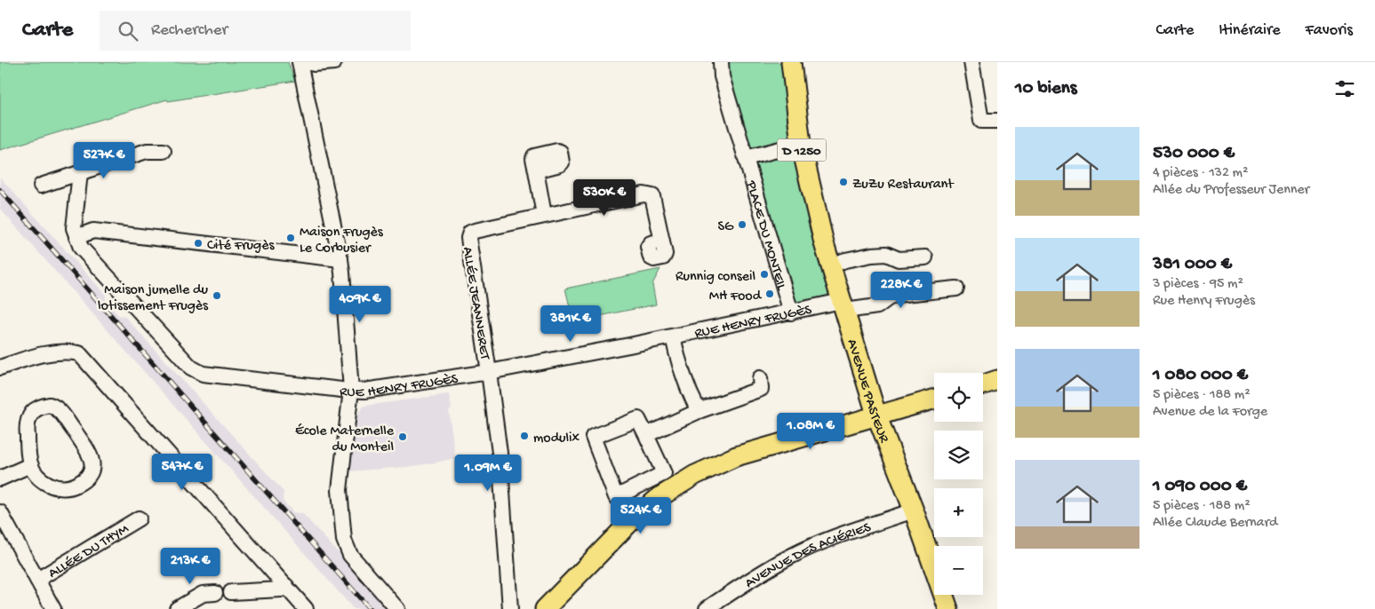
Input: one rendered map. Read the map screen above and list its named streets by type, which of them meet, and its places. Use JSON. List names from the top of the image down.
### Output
{
  "streets": {
    "main road": ["D 1250", "AVENUE PASTEUR"],
    "street": [
      "PLACE DU MONTEIL",
      "ALLÉE JEANNERET",
      "RUE HENRY FRUGÈS",
      "ALLÉE DU THYM",
      "AVENUE DES ACIÉRIES"
    ]
  },
  "crossings": [
    ["PLACE DU MONTEIL", "RUE HENRY FRUGÈS"],
    ["ALLÉE JEANNERET", "RUE HENRY FRUGÈS"],
    ["RUE HENRY FRUGÈS", "AVENUE PASTEUR"],
    ["AVENUE PASTEUR", "AVENUE DES ACIÉRIES"]
  ],
  "places": [
    "ZuZu Restaurant",
    "SG",
    "Maison Frugès Le Corbusier",
    "Cité Frugès",
    "Runnig conseil",
    "MH Food",
    "Maison jumelle du lotissement Frugès",
    "modulix",
    "École Maternelle du Monteil"
  ],
  "page": {
    "header": "Carte",
    "search": "Rechercher",
    "nav": ["Carte", "Itinéraire", "Favoris"],
    "heading": "10 biens",
    "list": [
      {
        "name": "530 000 €",
        "note": "4 pièces · 132 m² · Allée du Professeur Jenner"
      },
      {
        "name": "381 000 €",
        "note": "3 pièces · 95 m² · Rue Henry Frugès"
      },
      {
        "name": "1 080 000 €",
        "note": "5 pièces · 188 m² · Avenue de la Forge"
      },
      {
        "name": "1 090 000 €",
        "note": "5 pièces · 188 m² · Allée Claude Bernard"
      }
    ],
    "price": [
      "527K €",
      "530K €",
      "228K €",
      "409K €",
      "381K €",
      "1.08M €",
      "547K €",
      "1.09M €",
      "524K €",
      "213K €"
    ],
    "map_buttons": ["+", "−"]
  }
}
